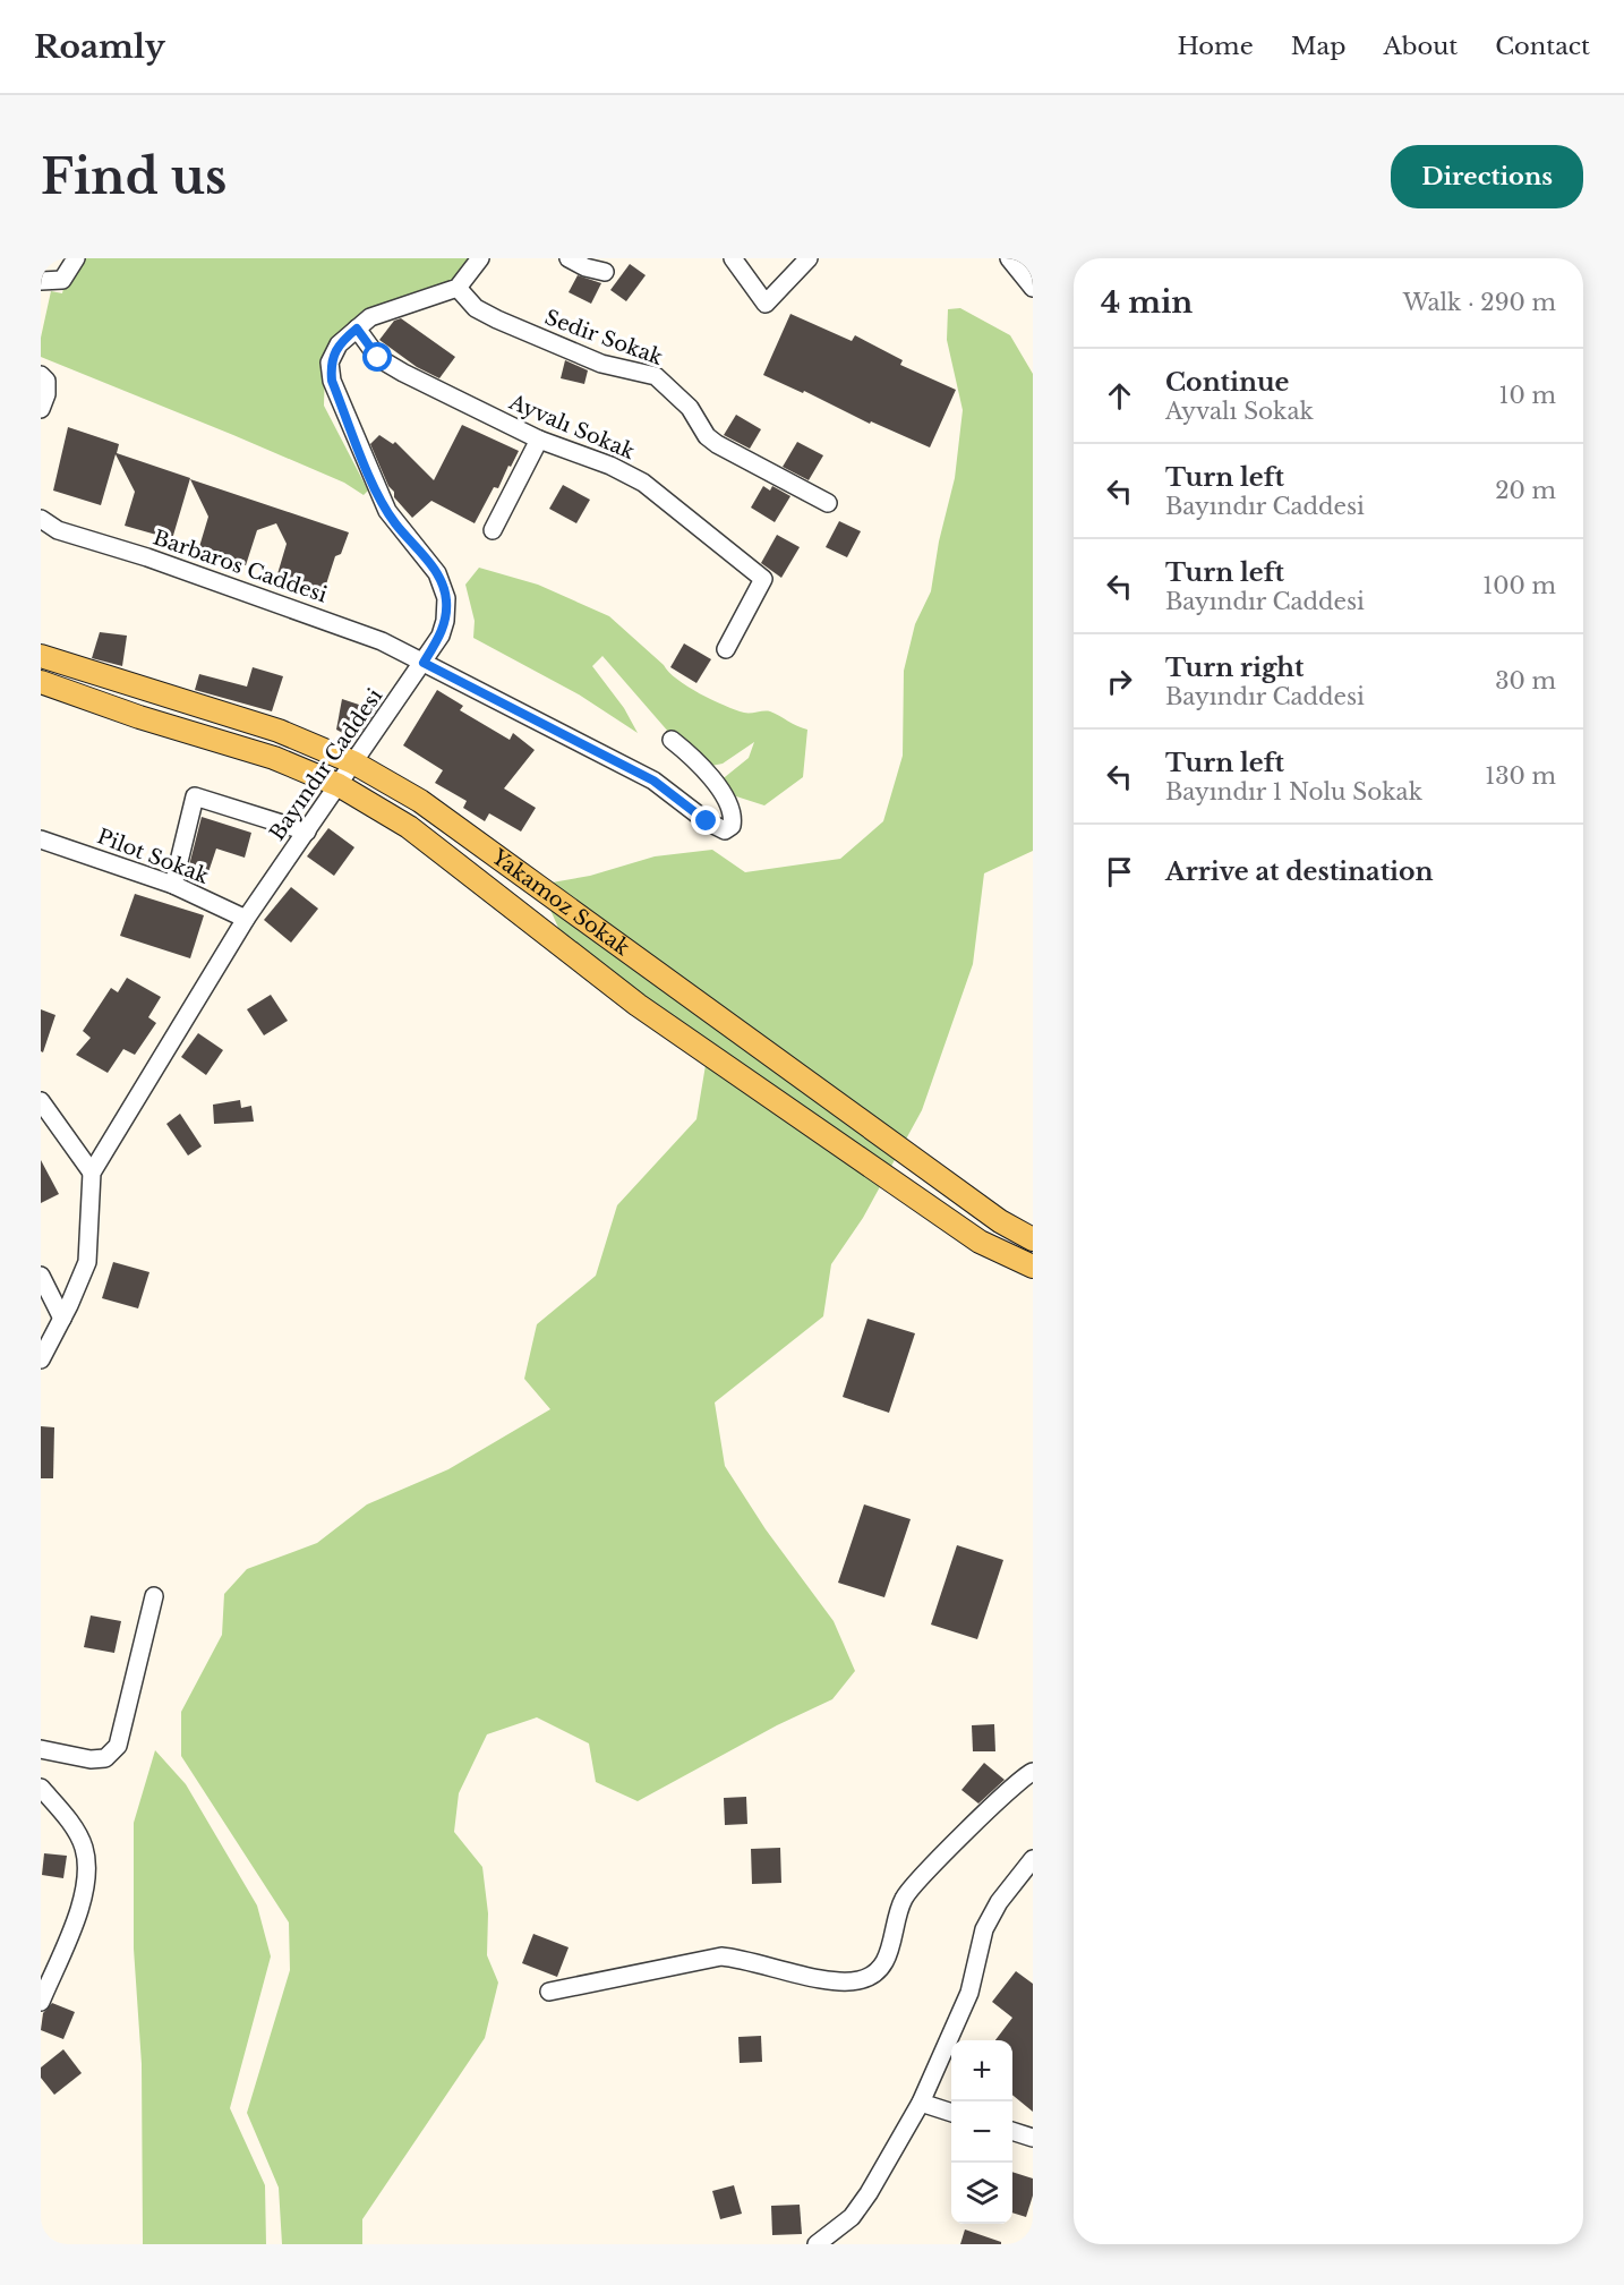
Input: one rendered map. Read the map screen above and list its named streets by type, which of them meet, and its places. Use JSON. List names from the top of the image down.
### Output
{
  "streets": {
    "main road": ["Yakamoz Sokak"],
    "street": [
      "Sedir Sokak",
      "Ayvalı Sokak",
      "Barbaros Caddesi",
      "Bayındır Caddesi",
      "Pilot Sokak"
    ]
  },
  "crossings": [
    ["Sedir Sokak", "Bayındır Caddesi"],
    ["Ayvalı Sokak", "Bayındır Caddesi"],
    ["Barbaros Caddesi", "Bayındır Caddesi"],
    ["Bayındır Caddesi", "Pilot Sokak"],
    ["Bayındır Caddesi", "Yakamoz Sokak"]
  ],
  "page": {
    "header": "Roamly",
    "nav": [
      "Home",
      "Map",
      "About",
      "Contact"
    ],
    "buttons": "Directions",
    "title": "Find us",
    "heading": ["4 min", "Walk · 290 m"],
    "list": [
      ["Continue", "Ayvalı Sokak", "10 m"],
      ["Turn left", "Bayındır Caddesi", "20 m"],
      ["Turn left", "Bayındır Caddesi", "100 m"],
      ["Turn right", "Bayındır Caddesi", "30 m"],
      ["Turn left", "Bayındır 1 Nolu Sokak", "130 m"],
      "Arrive at destination"
    ],
    "map_buttons": ["+", "−"]
  }
}
